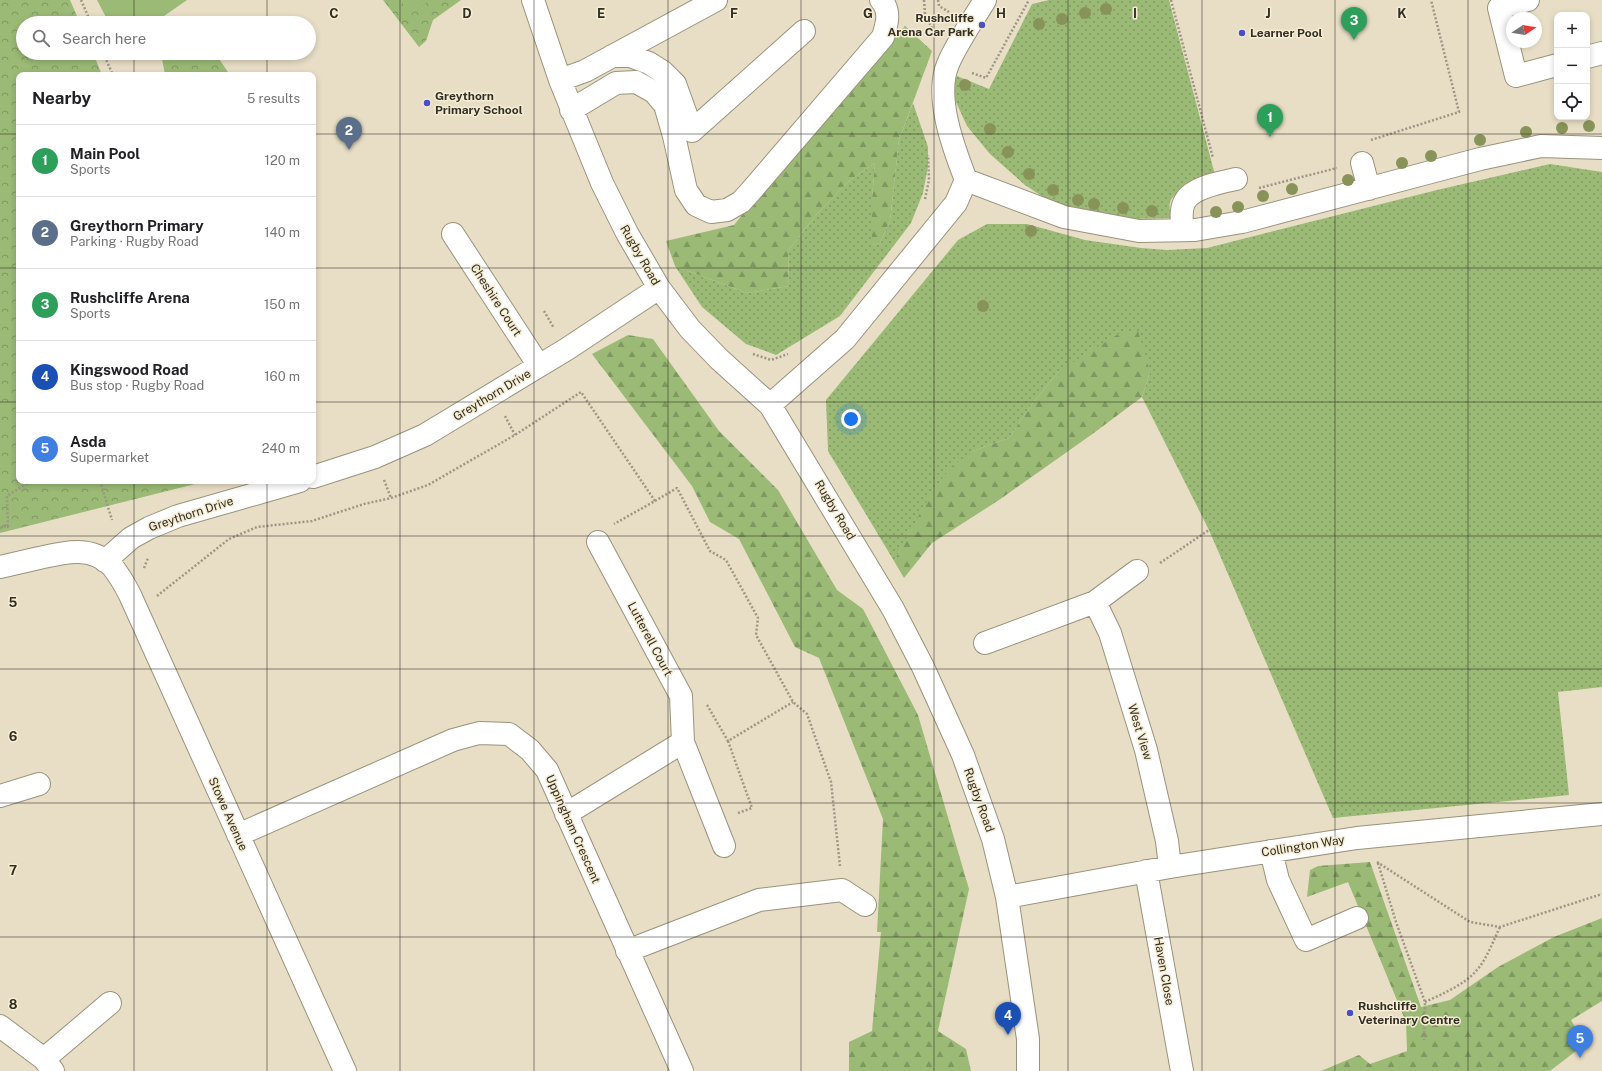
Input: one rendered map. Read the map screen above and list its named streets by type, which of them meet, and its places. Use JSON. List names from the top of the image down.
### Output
{
  "streets": {
    "street": [
      "Rugby Road",
      "Cheshire Court",
      "Greythorn Drive",
      "Lutterell Court",
      "West View",
      "Stowe Avenue",
      "Uppingham Crescent",
      "Collington Way",
      "Haven Close"
    ]
  },
  "crossings": [
    ["Rugby Road", "Greythorn Drive"],
    ["Rugby Road", "Collington Way"],
    ["Cheshire Court", "Greythorn Drive"],
    ["Greythorn Drive", "Stowe Avenue"],
    ["West View", "Collington Way"],
    ["Stowe Avenue", "Uppingham Crescent"],
    ["Collington Way", "Haven Close"]
  ],
  "places": [
    "Rushcliffe Arena Car Park",
    "Learner Pool",
    "Greythorn Primary School",
    "Rushcliffe Veterinary Centre"
  ],
  "north": "right",
  "page": {
    "pins": [
      "3",
      "1",
      "2",
      "4",
      "5"
    ],
    "map_buttons": ["+", "−"],
    "search": "Search here",
    "heading": ["Nearby", "5 results"],
    "list": [
      {
        "mark": "1",
        "name": "Main Pool",
        "note": "Sports",
        "value": "120 m"
      },
      {
        "mark": "2",
        "name": "Greythorn Primary",
        "note": "Parking · Rugby Road",
        "value": "140 m"
      },
      {
        "mark": "3",
        "name": "Rushcliffe Arena",
        "note": "Sports",
        "value": "150 m"
      },
      {
        "mark": "4",
        "name": "Kingswood Road",
        "note": "Bus stop · Rugby Road",
        "value": "160 m"
      },
      {
        "mark": "5",
        "name": "Asda",
        "note": "Supermarket",
        "value": "240 m"
      }
    ]
  },
  "grid": {
    "columns": [
      "C",
      "D",
      "E",
      "F",
      "G",
      "H",
      "I",
      "J",
      "K"
    ],
    "rows": [
      "5",
      "6",
      "7",
      "8"
    ]
  }
}
